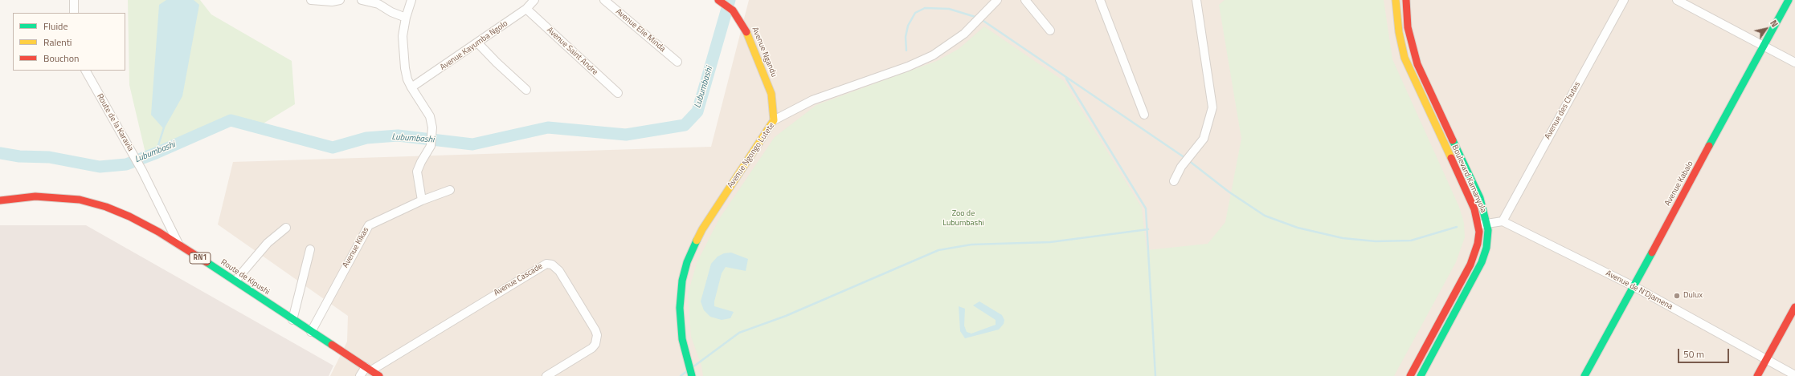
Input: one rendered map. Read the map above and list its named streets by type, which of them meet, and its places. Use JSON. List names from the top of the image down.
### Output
{
  "streets": {
    "main road": [
      "Avenue Ngandu",
      "Avenue Ngongo Lutete",
      "Boulevard Kamanyola",
      "Avenue Kabalo",
      "RN1",
      "Route de Kipushi"
    ],
    "street": [
      "Avenue Elie Minda",
      "Avenue Kayumba Ngolo",
      "Avenue Saint Andre",
      "Avenue des Chutes",
      "Route de la Karavia",
      "Avenue Kikas",
      "Avenue Cascade",
      "Avenue de N'Djamena"
    ]
  },
  "crossings": [
    ["Avenue Kayumba Ngolo", "Avenue Saint Andre"],
    ["Avenue Ngandu", "Avenue Ngongo Lutete"],
    ["Avenue des Chutes", "Avenue de N'Djamena"],
    ["Route de la Karavia", "Route de Kipushi"],
    ["Avenue Kabalo", "Avenue de N'Djamena"],
    ["Avenue Kikas", "Route de Kipushi"],
    ["Route de Kipushi", "Avenue Cascade"]
  ],
  "water": ["Lubumbashi"],
  "parks": ["Zoo de Lubumbashi"],
  "places": ["Dulux"],
  "legend": ["Fluide", "Ralenti", "Bouchon"],
  "scale_bar": "50 m",
  "north": "top right"
}
